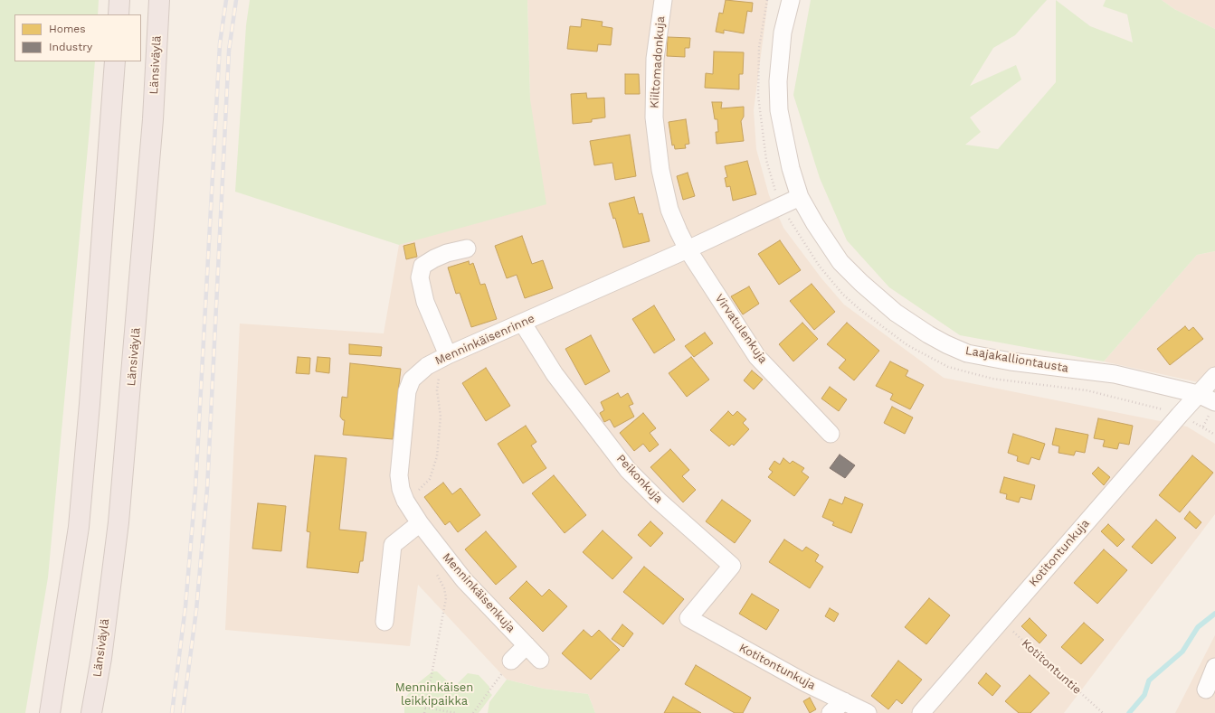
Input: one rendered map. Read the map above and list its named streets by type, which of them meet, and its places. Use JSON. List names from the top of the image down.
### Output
{
  "streets": {
    "highway": ["Länsiväylä"],
    "street": [
      "Kiiltomadonkuja",
      "Virvatulenkuja",
      "Menninkäisenrinne",
      "Laajakalliontausta",
      "Peikonkuja",
      "Kotitontunkuja",
      "Menninkäisenkuja"
    ],
    "path": ["Kotitontuntie"]
  },
  "crossings": [
    ["Kiiltomadonkuja", "Virvatulenkuja"],
    ["Kiiltomadonkuja", "Menninkäisenrinne"],
    ["Virvatulenkuja", "Menninkäisenrinne"],
    ["Menninkäisenrinne", "Laajakalliontausta"],
    ["Menninkäisenrinne", "Peikonkuja"],
    ["Menninkäisenrinne", "Menninkäisenkuja"],
    ["Laajakalliontausta", "Kotitontunkuja"],
    ["Peikonkuja", "Kotitontunkuja"],
    ["Kotitontunkuja", "Kotitontuntie"]
  ],
  "parks": ["Menninkäisen leikkipaikka"],
  "legend": ["Homes", "Industry"]
}
